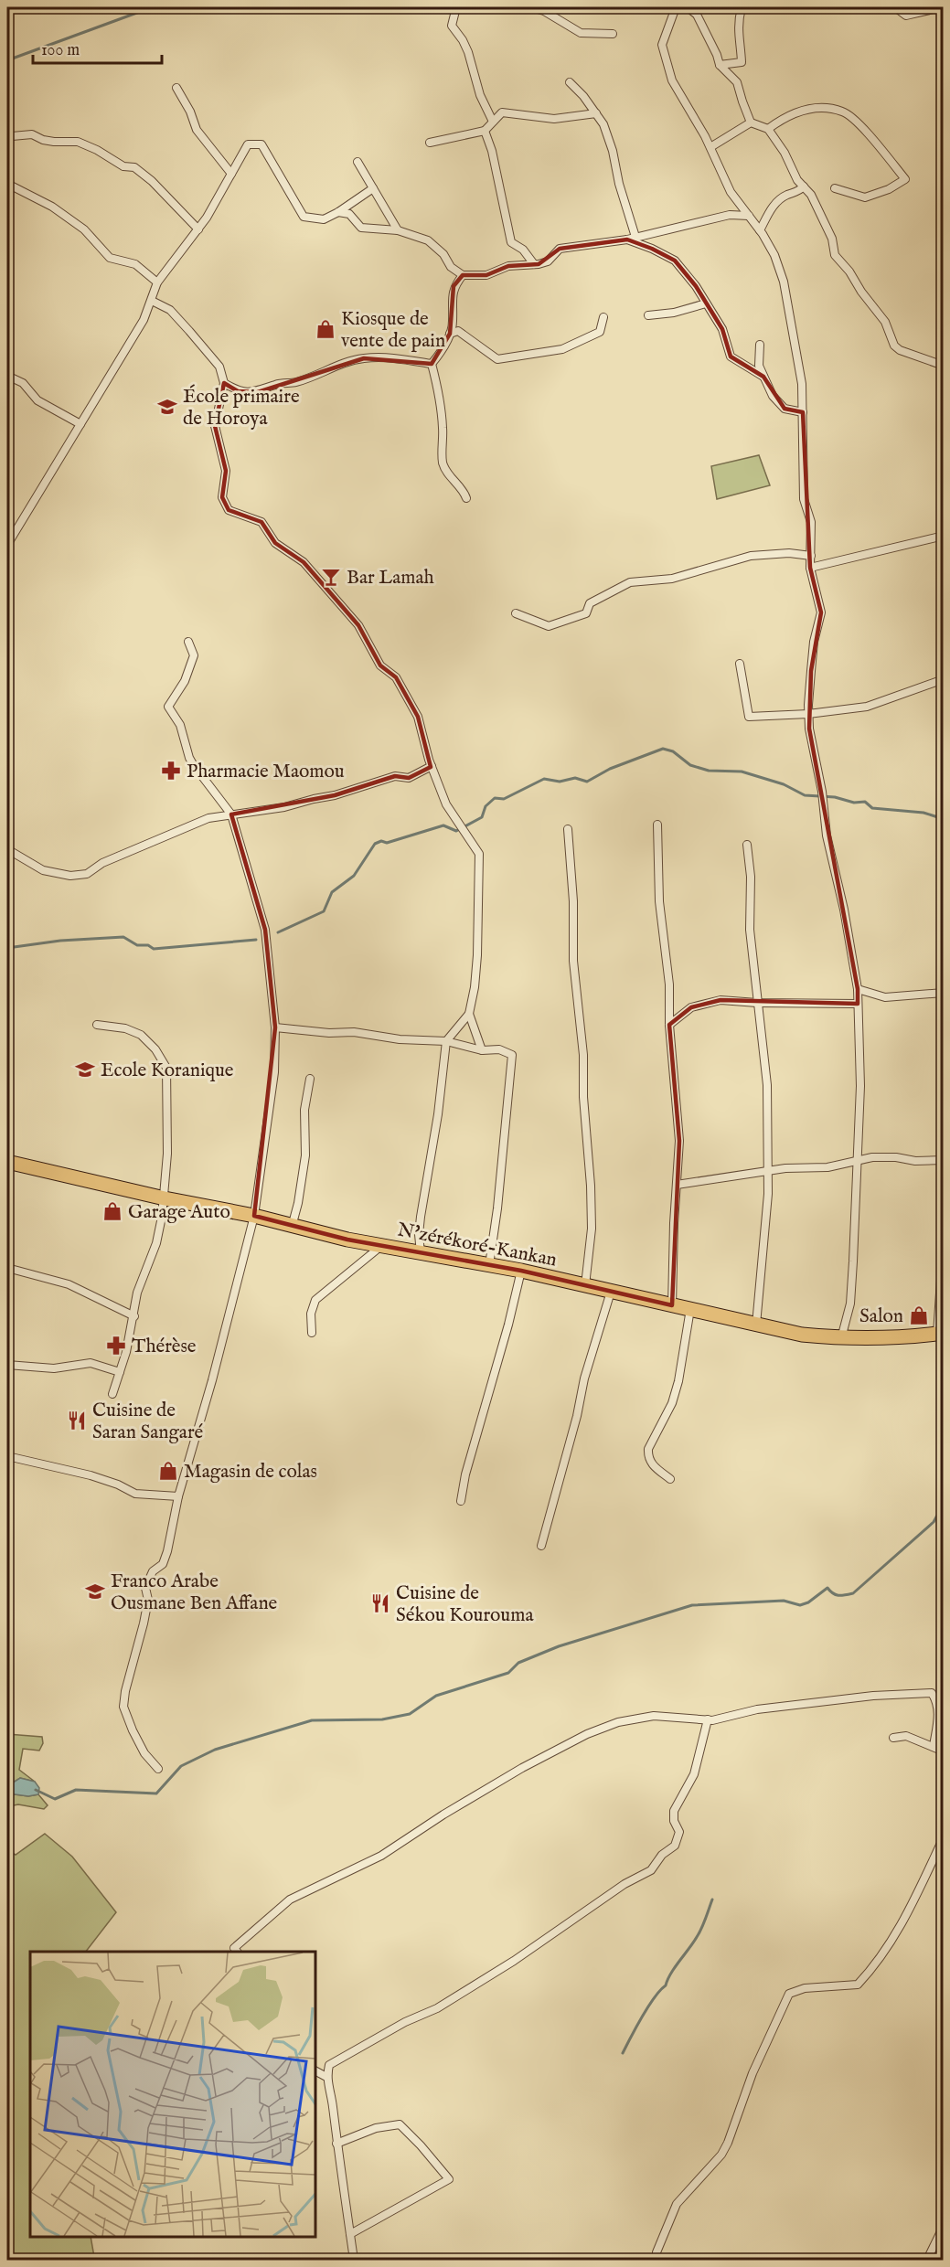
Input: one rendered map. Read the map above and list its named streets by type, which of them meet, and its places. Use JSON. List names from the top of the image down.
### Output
{
  "streets": {
    "highway": ["N'zérékoré-Kankan"]
  },
  "places": {
    "shop": [
      "Kiosque de vente de pain",
      "Garage Auto",
      "Salon",
      "Magasin de colas"
    ],
    "school or university": ["École primaire de Horoya", "Ecole Koranique", "Franco Arabe Ousmane Ben Affane"],
    "bar": ["Bar Lamah"],
    "pharmacy": ["Pharmacie Maomou", "Thérèse"],
    "restaurant": ["Cuisine de Saran Sangaré", "Cuisine de Sékou Kourouma"]
  },
  "scale_bar": "100 m"
}
